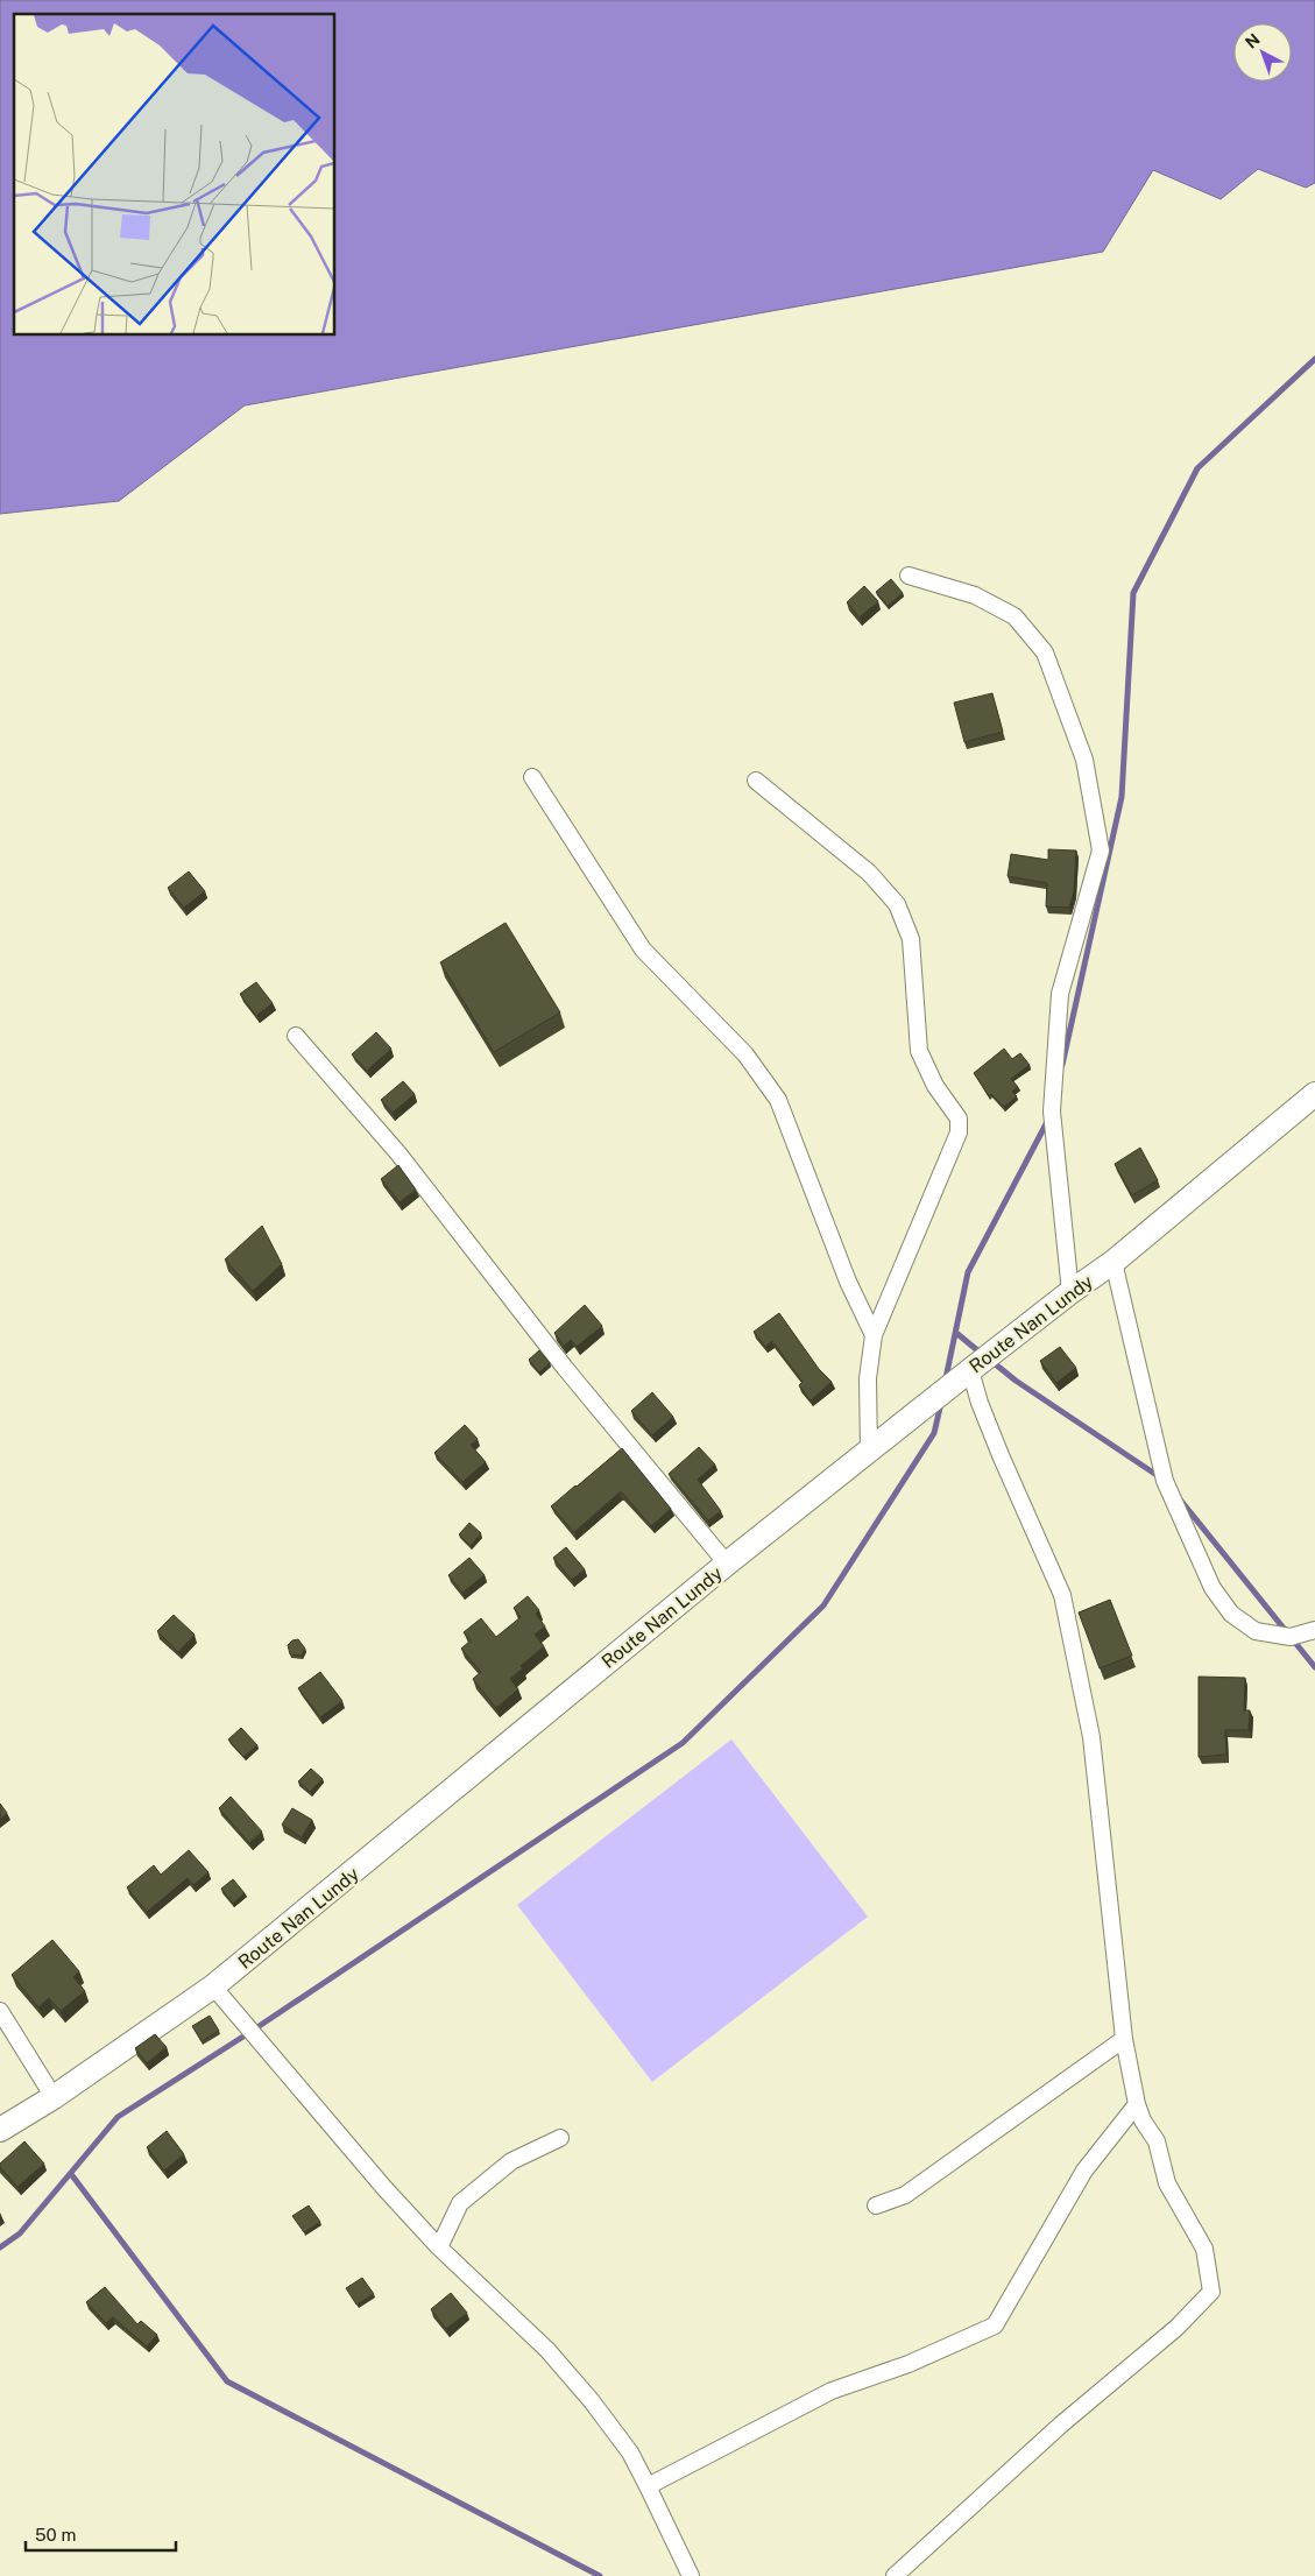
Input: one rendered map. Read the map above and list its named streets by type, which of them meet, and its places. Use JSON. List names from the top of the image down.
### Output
{
  "streets": {
    "main road": ["Route Nan Lundy"]
  },
  "scale_bar": "50 m",
  "north": "top left"
}
